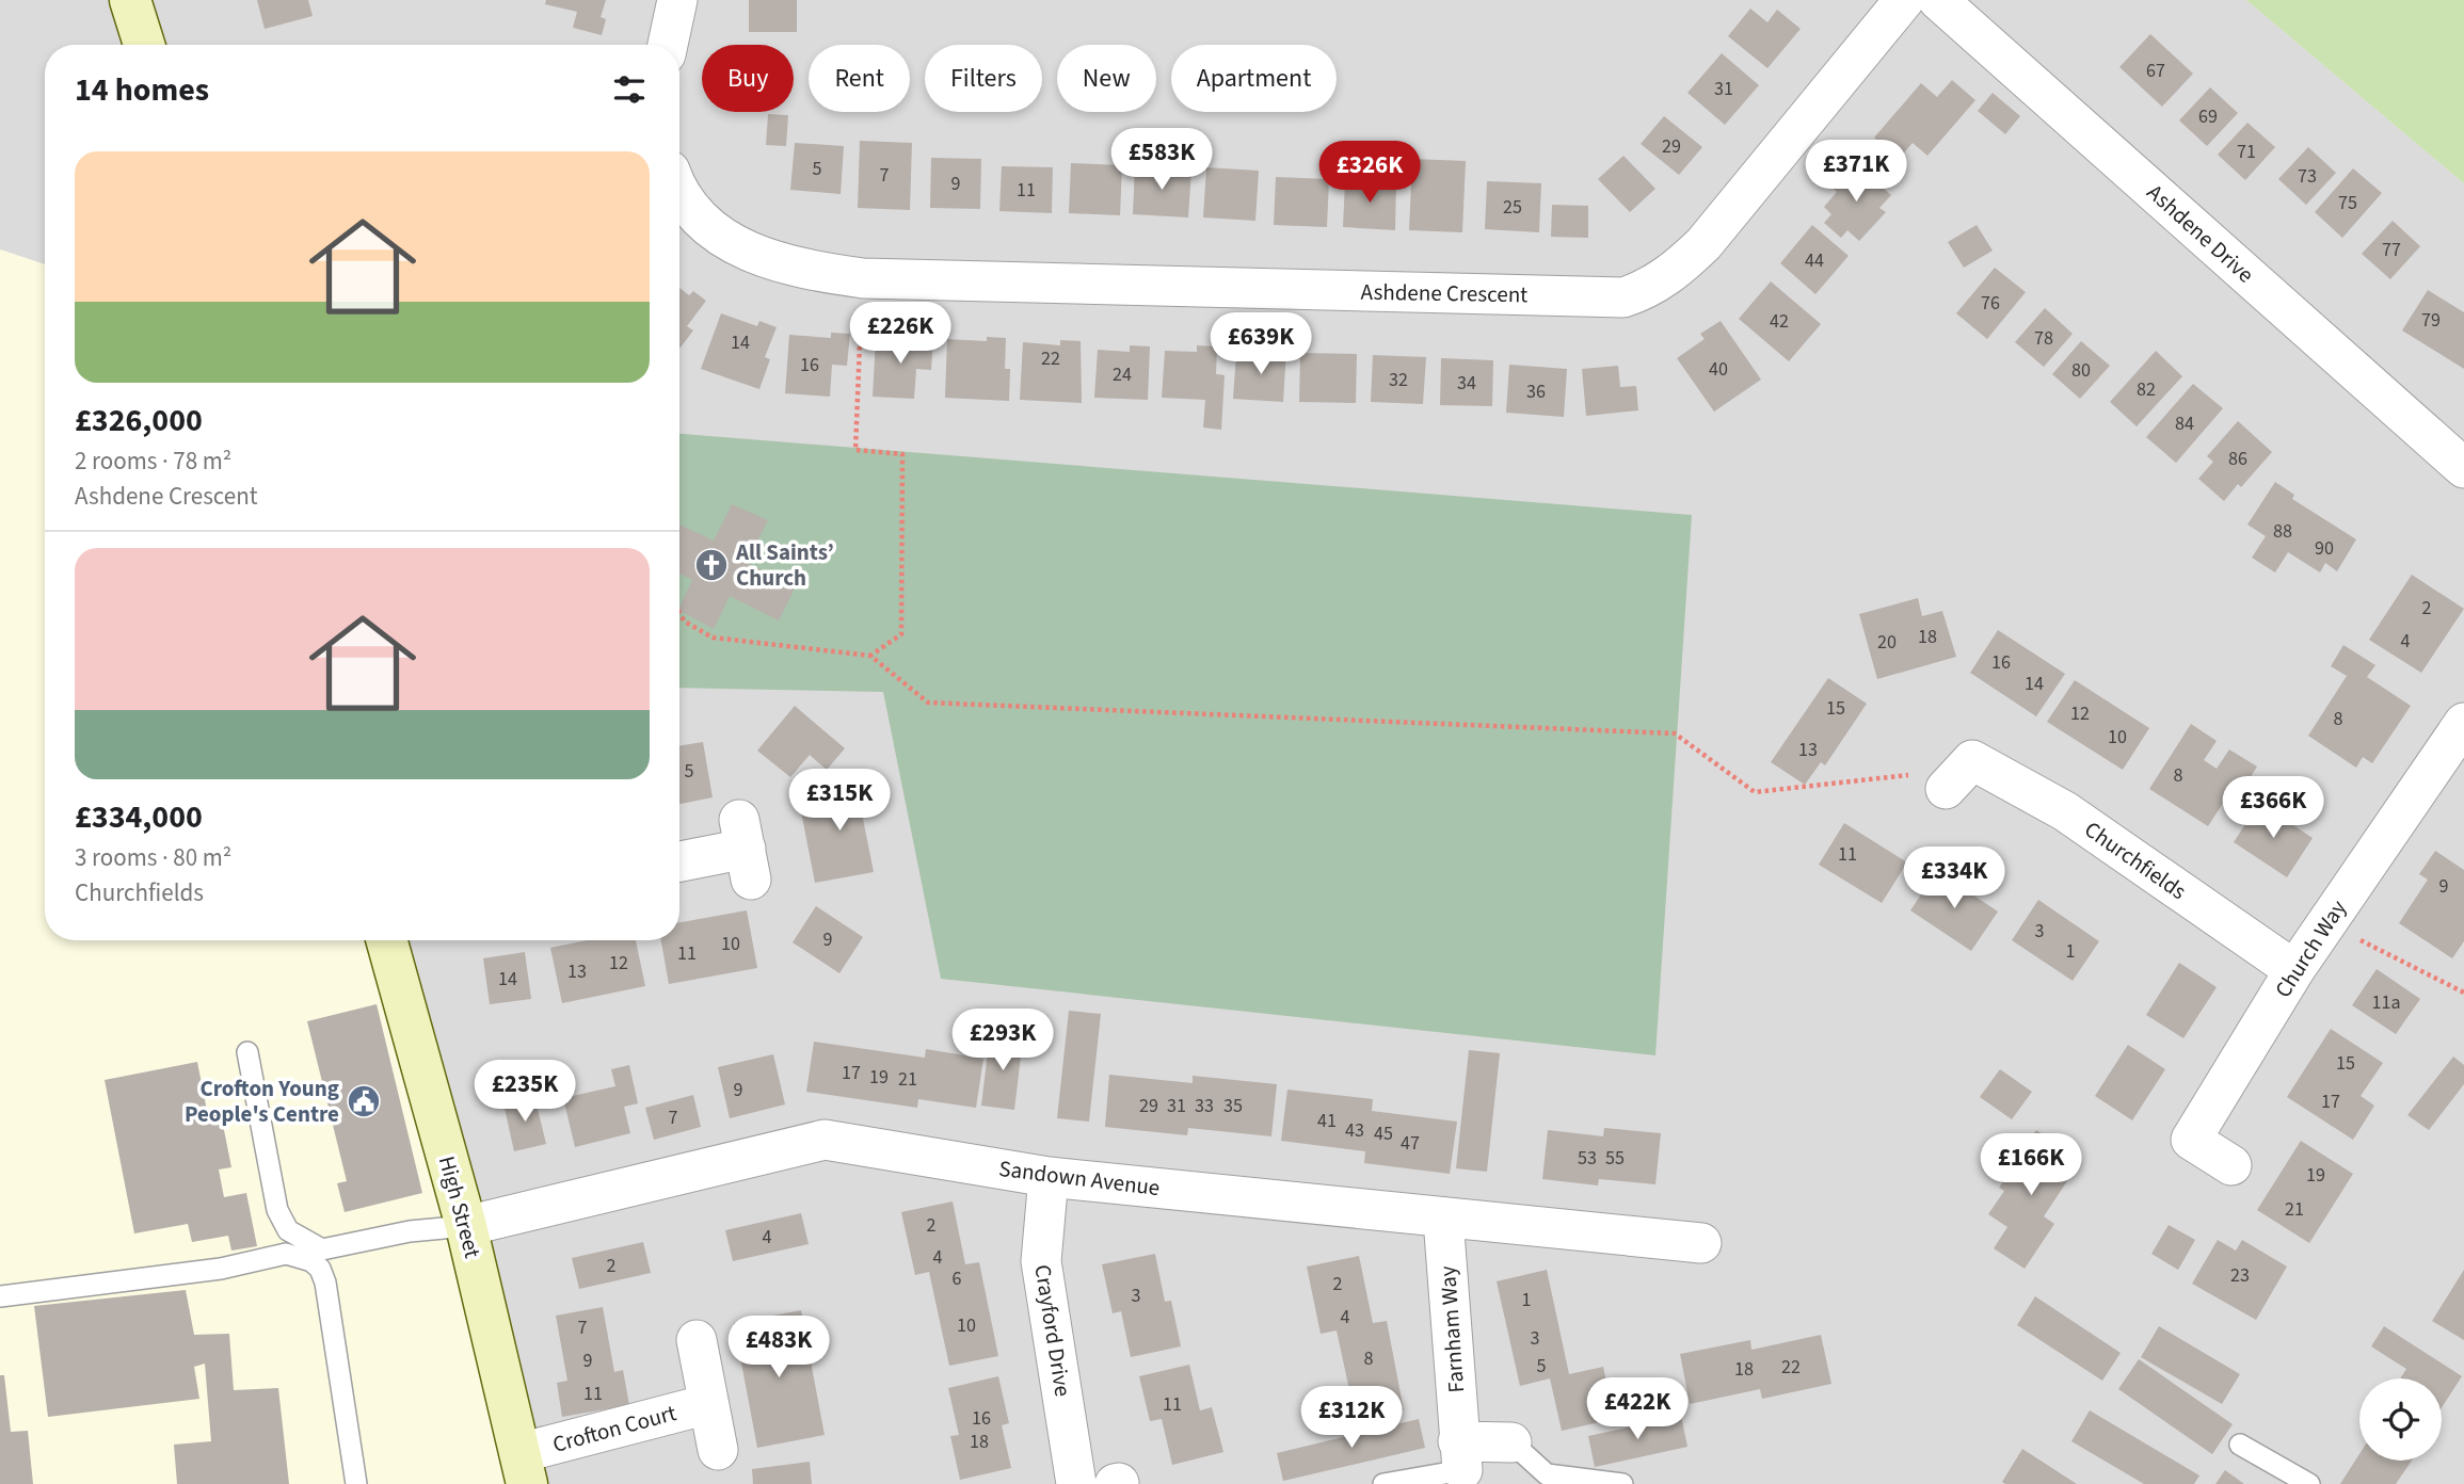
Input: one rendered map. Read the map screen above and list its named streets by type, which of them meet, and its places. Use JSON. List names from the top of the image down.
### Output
{
  "streets": {
    "street": [
      "Ashdene Drive",
      "Ashdene Crescent",
      "Churchfields",
      "Church Way",
      "Sandown Avenue",
      "High Street",
      "Farnham Way",
      "Crayford Drive",
      "Crofton Court"
    ]
  },
  "crossings": [
    ["Churchfields", "Church Way"],
    ["Sandown Avenue", "High Street"],
    ["Sandown Avenue", "Farnham Way"],
    ["Sandown Avenue", "Crayford Drive"],
    ["High Street", "Crofton Court"]
  ],
  "places": {
    "church": ["All Saints’ Church"],
    "public building": ["Crofton Young People's Centre"]
  },
  "house_numbers": [
    "67",
    "31",
    "69",
    "29",
    "71",
    "5",
    "7",
    "73",
    "9",
    "11",
    "75",
    "25",
    "77",
    "44",
    "76",
    "79",
    "42",
    "78",
    "14",
    "22",
    "16",
    "40",
    "80",
    "24",
    "32",
    "34",
    "82",
    "36",
    "84",
    "86",
    "88",
    "90",
    "2",
    "18",
    "4",
    "20",
    "16",
    "14",
    "15",
    "12",
    "8",
    "10",
    "13",
    "5",
    "8",
    "11",
    "9",
    "3",
    "9",
    "10",
    "1",
    "11",
    "12",
    "13",
    "14",
    "11a",
    "15",
    "17",
    "19",
    "21",
    "9",
    "17",
    "29",
    "31",
    "33",
    "35",
    "7",
    "41",
    "43",
    "45",
    "47",
    "53",
    "55",
    "19",
    "21",
    "2",
    "4",
    "4",
    "2",
    "23",
    "6",
    "2",
    "3",
    "1",
    "4",
    "10",
    "7",
    "3",
    "8",
    "9",
    "5",
    "22",
    "18",
    "11",
    "11",
    "16",
    "18"
  ],
  "page": {
    "chip": [
      "Buy",
      "Rent",
      "Filters",
      "New",
      "Apartment"
    ],
    "heading": "14 homes",
    "price": [
      "£583K",
      "£371K",
      "£326K",
      "£226K",
      "£639K",
      "£315K",
      "£366K",
      "£334K",
      "£293K",
      "£235K",
      "£166K",
      "£483K",
      "£422K",
      "£312K"
    ],
    "list": [
      {
        "name": "£326,000",
        "note": "2 rooms · 78 m² · Ashdene Crescent"
      },
      {
        "name": "£334,000",
        "note": "3 rooms · 80 m² · Churchfields"
      }
    ]
  }
}
